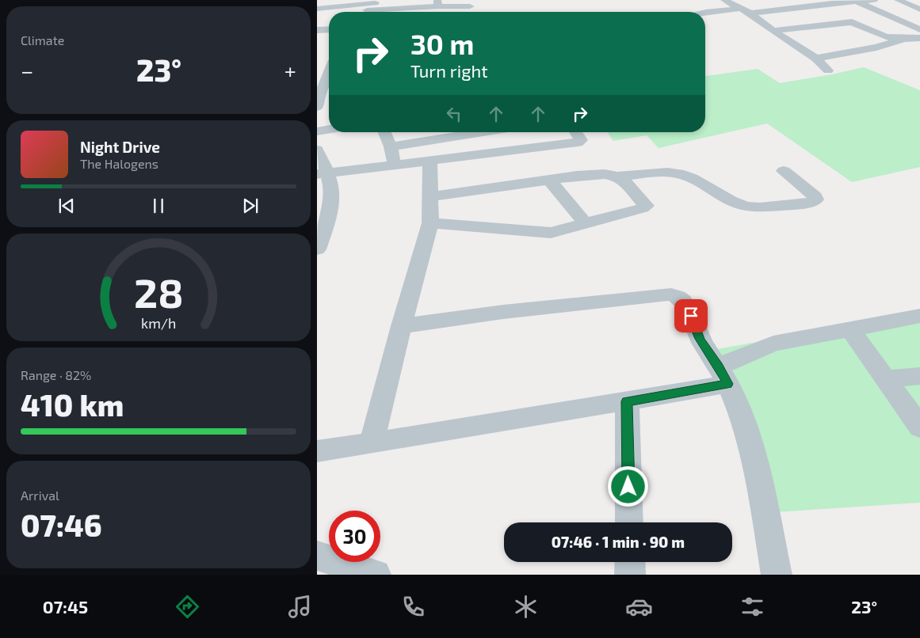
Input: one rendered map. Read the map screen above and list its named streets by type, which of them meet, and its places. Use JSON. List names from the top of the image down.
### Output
{
  "page": {
    "tile": [
      "Climate",
      ["Range · 82%", "410 km"],
      ["Arrival", "07:46"]
    ],
    "turn": ["30 m", "Turn right"],
    "heat": ["−", "23°", "+"],
    "song": ["Night Drive", "The Halogens"],
    "limit": "30",
    "trip": "07:46 · 1 min · 90 m",
    "tabs": ["07:45", "23°"],
    "gauge": ["28", "km/h"]
  }
}
